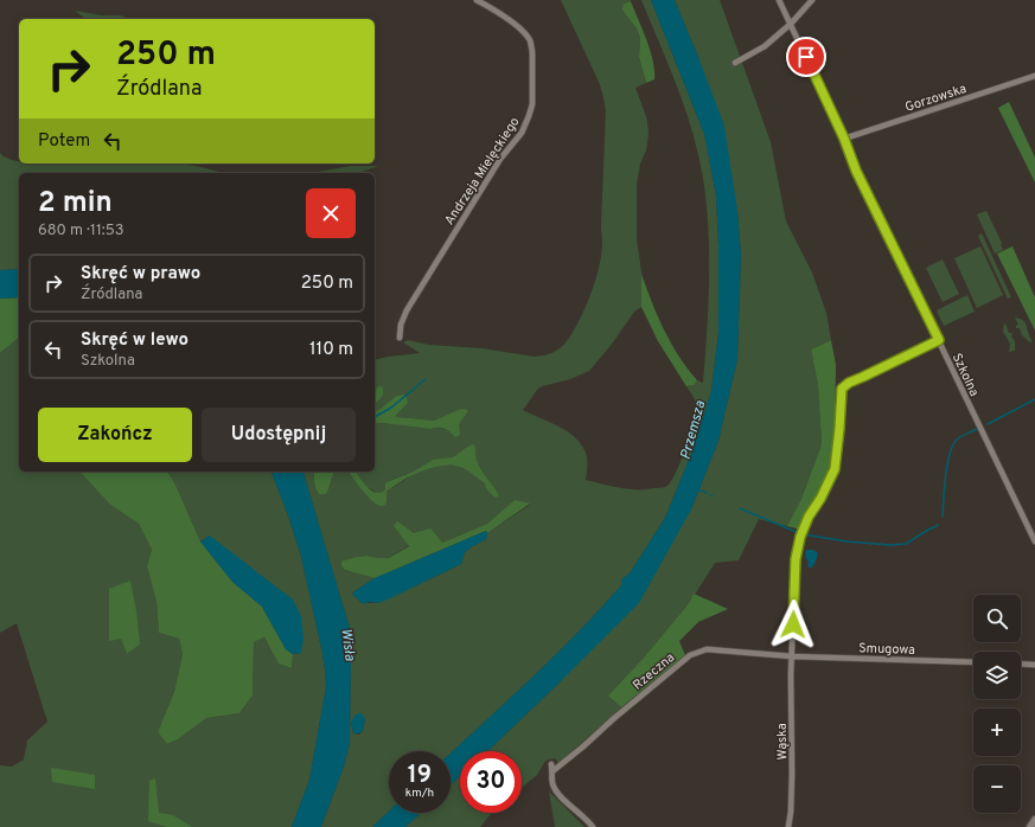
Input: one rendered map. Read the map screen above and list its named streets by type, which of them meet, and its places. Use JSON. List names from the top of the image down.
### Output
{
  "streets": {
    "street": [
      "Gorzowska",
      "Andrzeja Mielęckiego",
      "Szkolna",
      "Smugowa",
      "Rzeczna",
      "Wąska"
    ]
  },
  "crossings": [
    ["Gorzowska", "Szkolna"],
    ["Szkolna", "Wąska"],
    ["Smugowa", "Rzeczna"],
    ["Smugowa", "Wąska"],
    ["Rzeczna", "Wąska"]
  ],
  "water": ["Przemsza", "Wisła"],
  "page": {
    "turn": ["250 m", "Źródlana"],
    "then": "Potem",
    "heading": ["2 min", "680 m · 11:53"],
    "list": [
      {
        "name": "Skręć w prawo",
        "note": "Źródlana",
        "value": "250 m"
      },
      {
        "name": "Skręć w lewo",
        "note": "Szkolna",
        "value": "110 m"
      }
    ],
    "buttons": ["Zakończ", "Udostępnij"],
    "map_buttons": ["+", "−"],
    "speed": "19 km/h",
    "limit": "30"
  }
}
